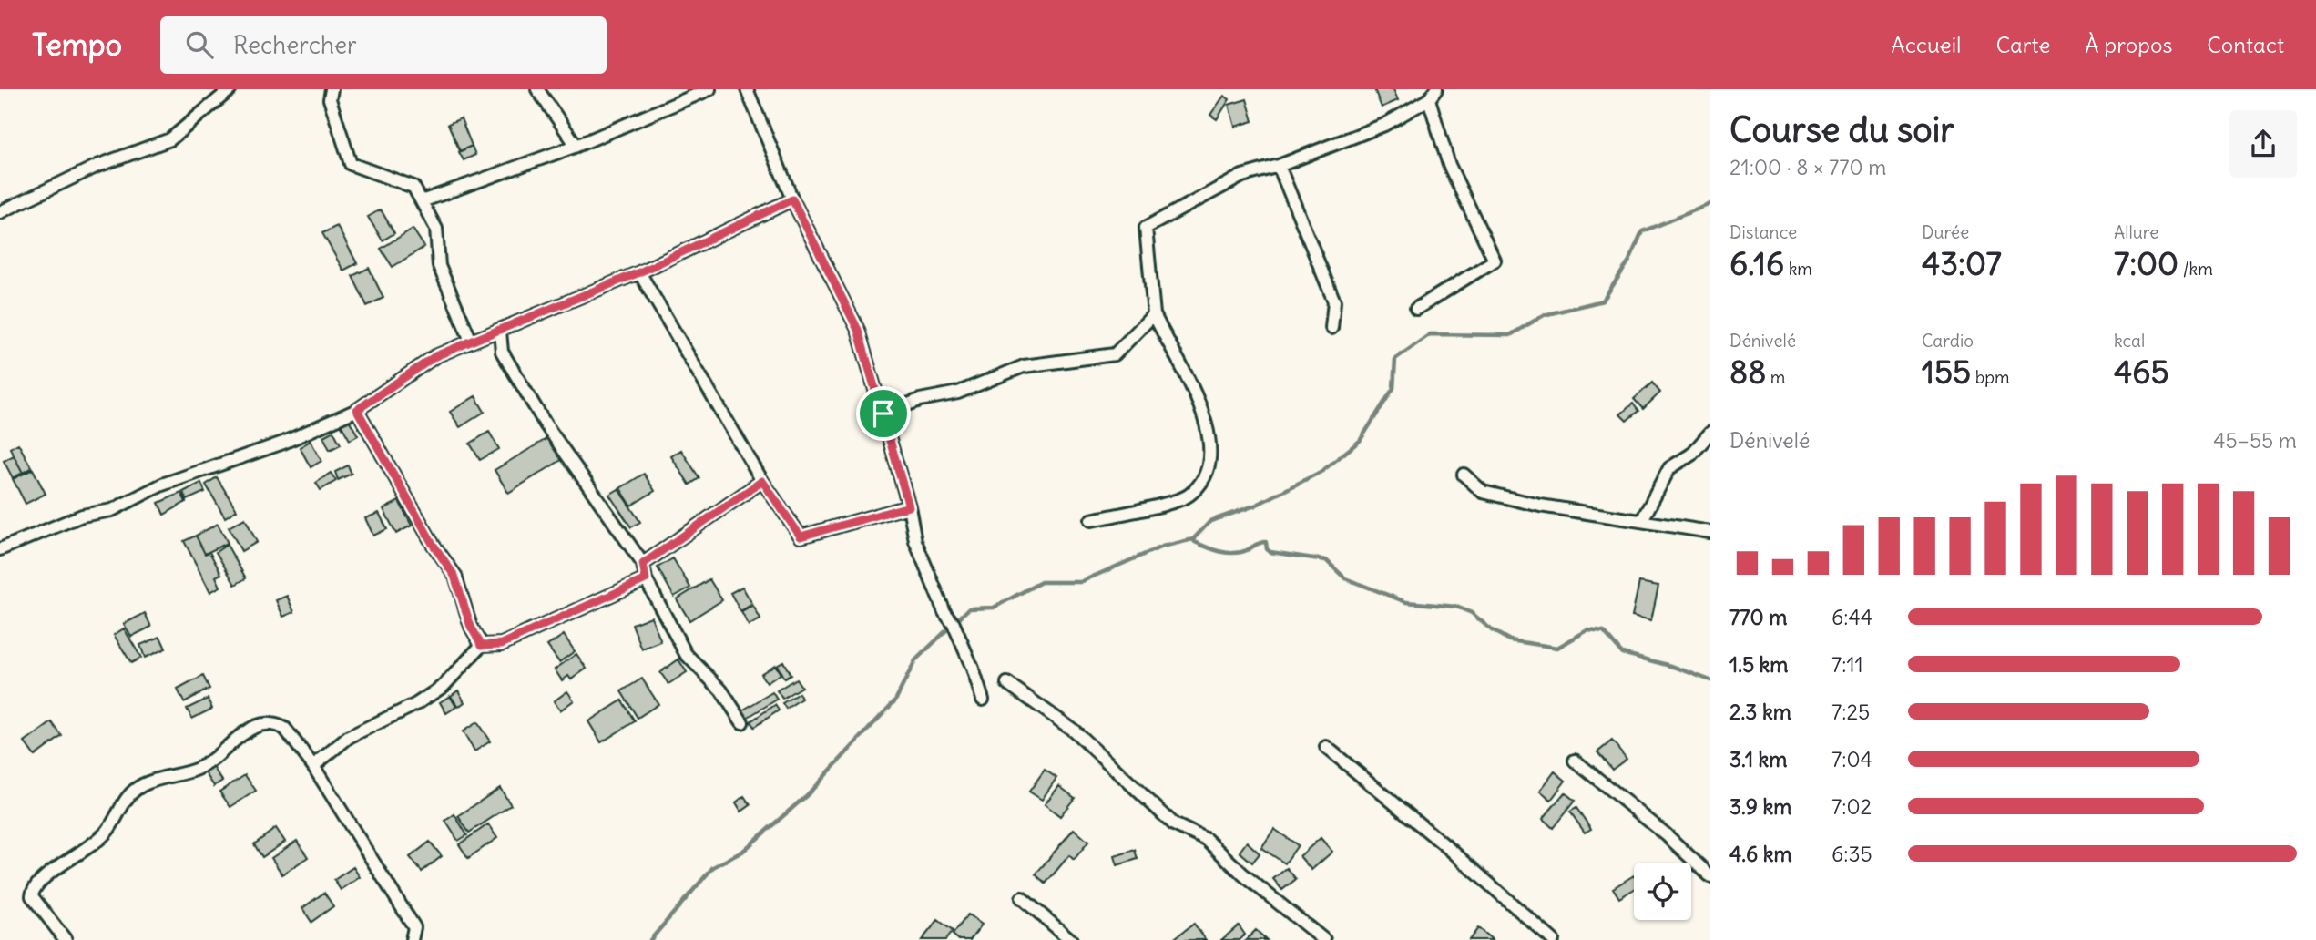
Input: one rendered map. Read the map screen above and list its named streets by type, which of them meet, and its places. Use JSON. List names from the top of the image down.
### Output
{
  "page": {
    "header": "Tempo",
    "search": "Rechercher",
    "nav": [
      "Accueil",
      "Carte",
      "À propos",
      "Contact"
    ],
    "heading": ["Course du soir", "21:00 · 8 × 770 m"],
    "stats": [
      ["Distance", "6.16 km"],
      ["Durée", "43:07"],
      ["Allure", "7:00 /km"],
      ["Dénivelé", "88 m"],
      ["Cardio", "155 bpm"],
      ["kcal", "465"]
    ],
    "chart": ["Dénivelé", "45–55 m"],
    "list": [
      {
        "name": "770 m",
        "note": "6:44"
      },
      {
        "name": "1.5 km",
        "note": "7:11"
      },
      {
        "name": "2.3 km",
        "note": "7:25"
      },
      {
        "name": "3.1 km",
        "note": "7:04"
      },
      {
        "name": "3.9 km",
        "note": "7:02"
      },
      {
        "name": "4.6 km",
        "note": "6:35"
      }
    ]
  }
}
